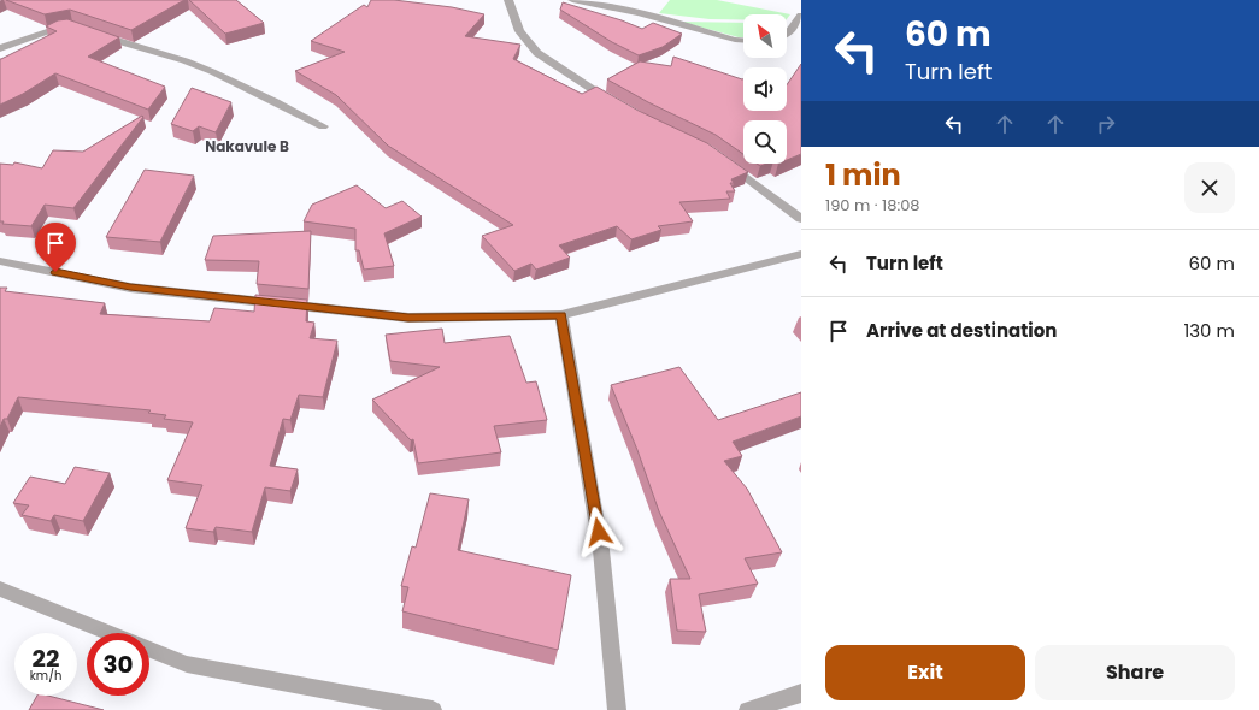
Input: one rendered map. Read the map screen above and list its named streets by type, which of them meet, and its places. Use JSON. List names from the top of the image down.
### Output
{
  "districts": ["Nakavule B"],
  "north": "top left",
  "page": {
    "turn": ["60 m", "Turn left"],
    "heading": ["1 min", "190 m · 18:08"],
    "list": [
      {
        "name": "Turn left",
        "value": "60 m"
      },
      {
        "name": "Arrive at destination",
        "value": "130 m"
      }
    ],
    "speed": "22 km/h",
    "limit": "30",
    "buttons": ["Exit", "Share"]
  }
}
